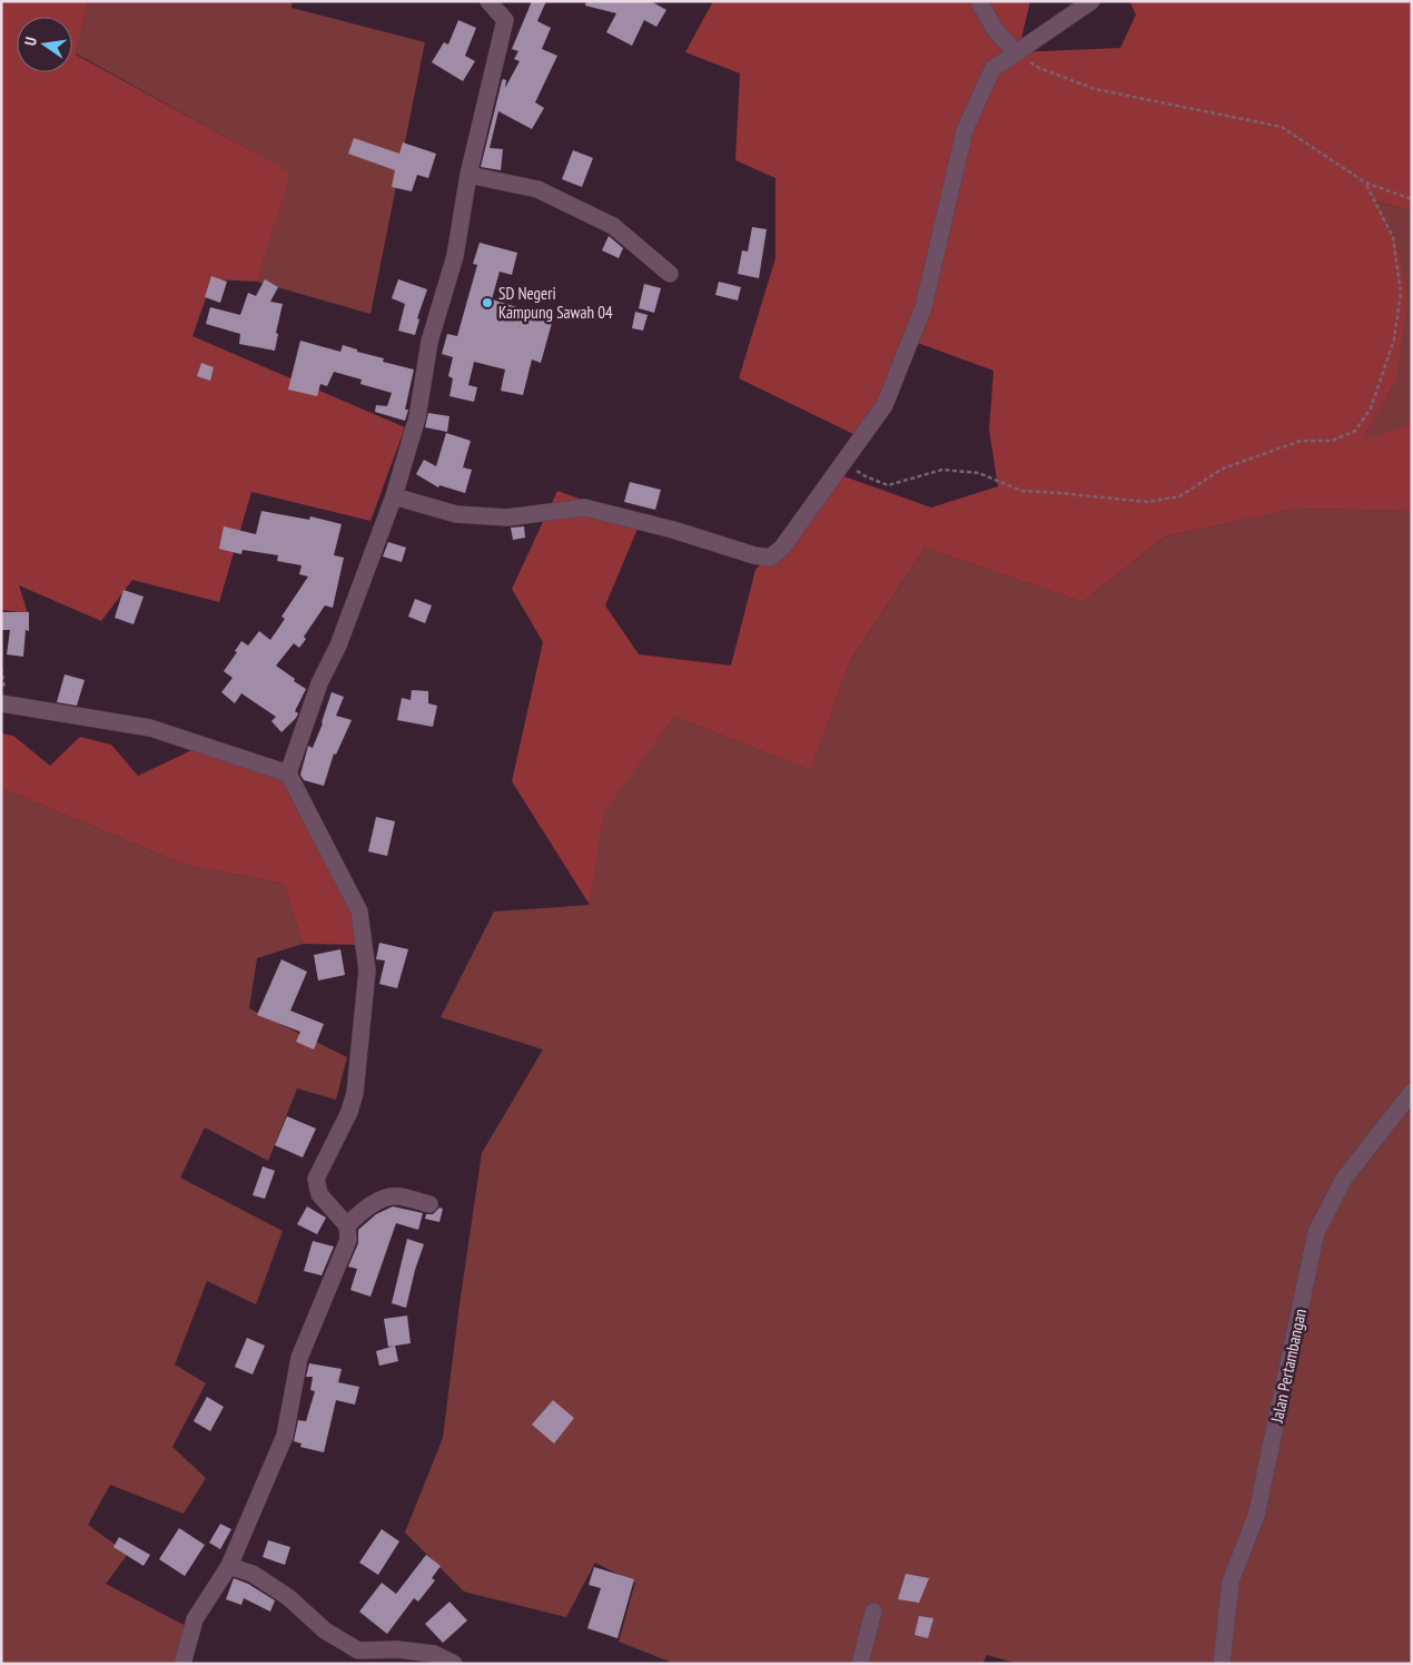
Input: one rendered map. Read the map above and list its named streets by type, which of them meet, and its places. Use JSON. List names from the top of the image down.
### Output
{
  "streets": {
    "street": ["Jalan Pertambangan"]
  },
  "places": ["SD Negeri Kampung Sawah 04"],
  "north": "left"
}
